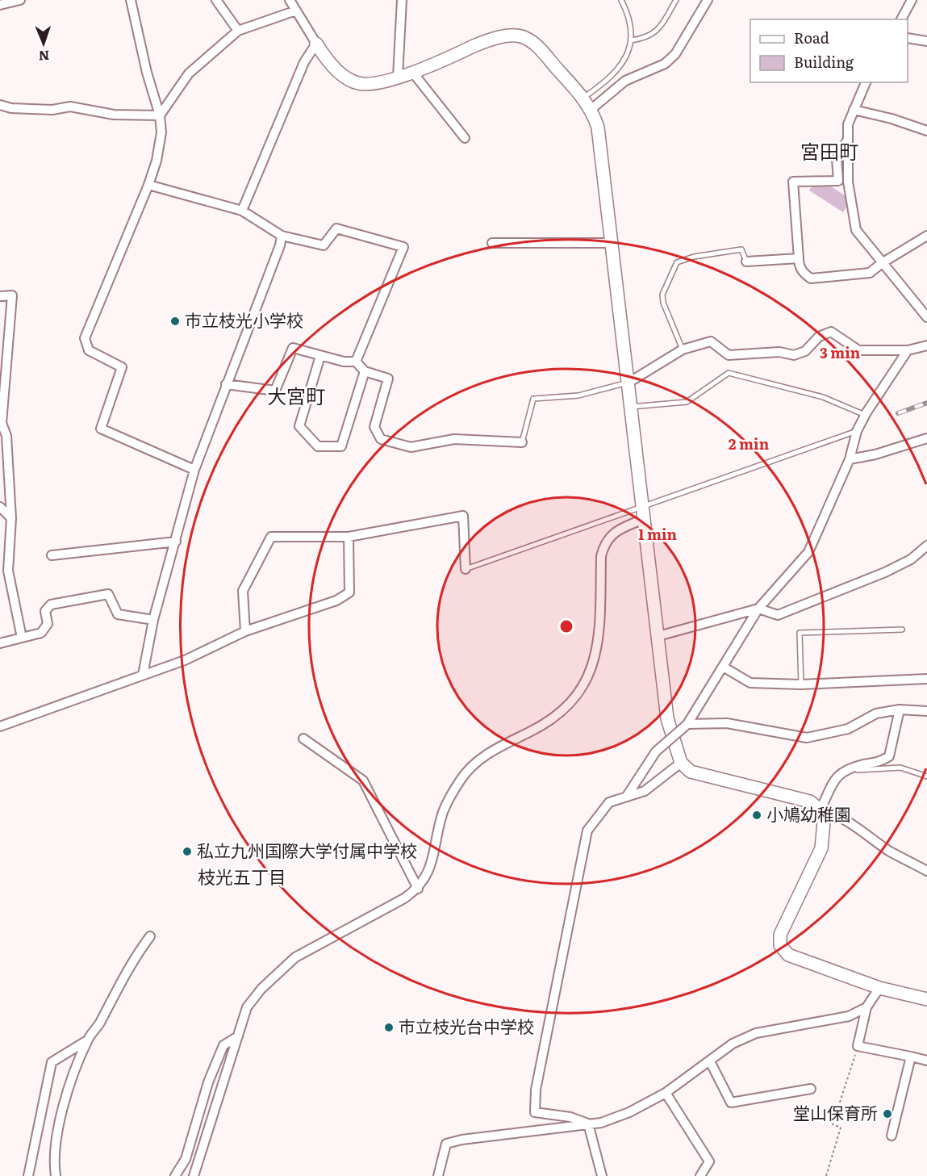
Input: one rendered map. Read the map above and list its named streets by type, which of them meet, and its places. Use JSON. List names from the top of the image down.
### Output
{
  "districts": ["宮田町", "大宮町", "枝光五丁目"],
  "places": [
    "市立枝光小学校",
    "小鳩幼稚園",
    "私立九州国際大学付属中学校",
    "市立枝光台中学校",
    "堂山保育所"
  ],
  "legend": ["Road", "Building"],
  "north": "bottom",
  "rings": ["3 min", "2 min", "1 min"]
}
